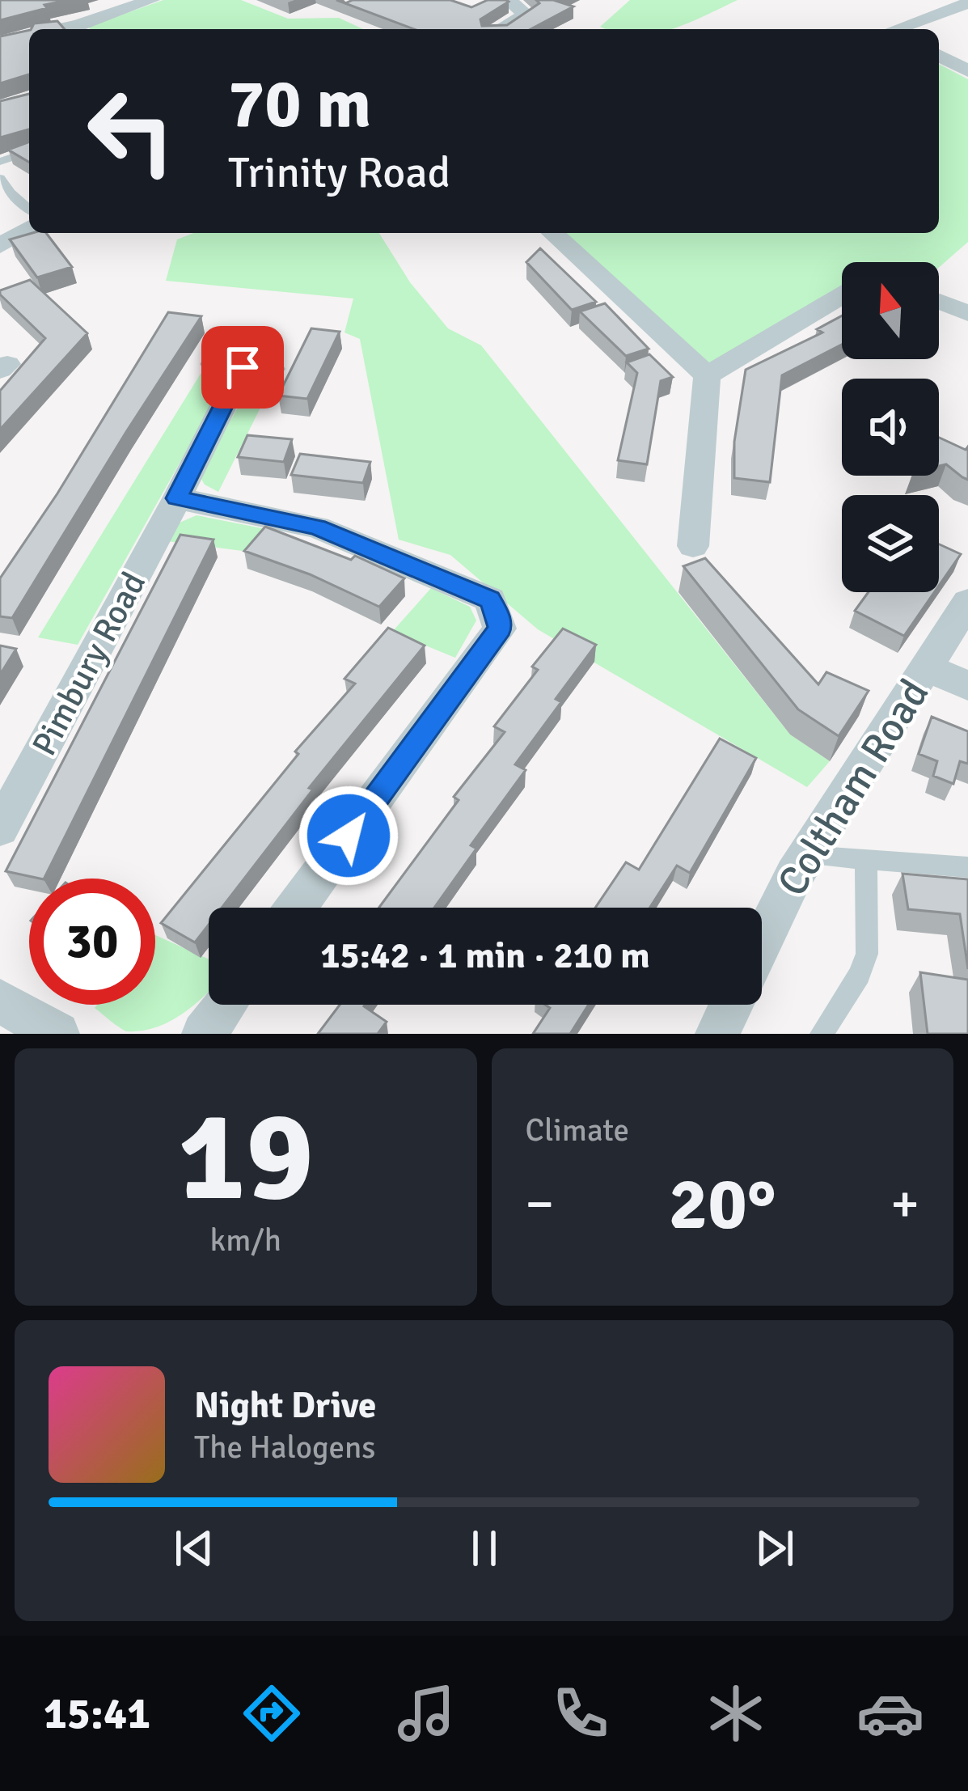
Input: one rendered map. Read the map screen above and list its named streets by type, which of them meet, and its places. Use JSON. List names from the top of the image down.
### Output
{
  "streets": {
    "street": ["Pimbury Road", "Coltham Road"]
  },
  "north": "top",
  "page": {
    "turn": ["70 m", "Trinity Road"],
    "limit": "30",
    "trip": "15:42 · 1 min · 210 m",
    "tile": [
      ["19", "km/h"],
      "Climate"
    ],
    "heat": ["−", "20°", "+"],
    "song": ["Night Drive", "The Halogens"],
    "tabs": "15:41"
  }
}
